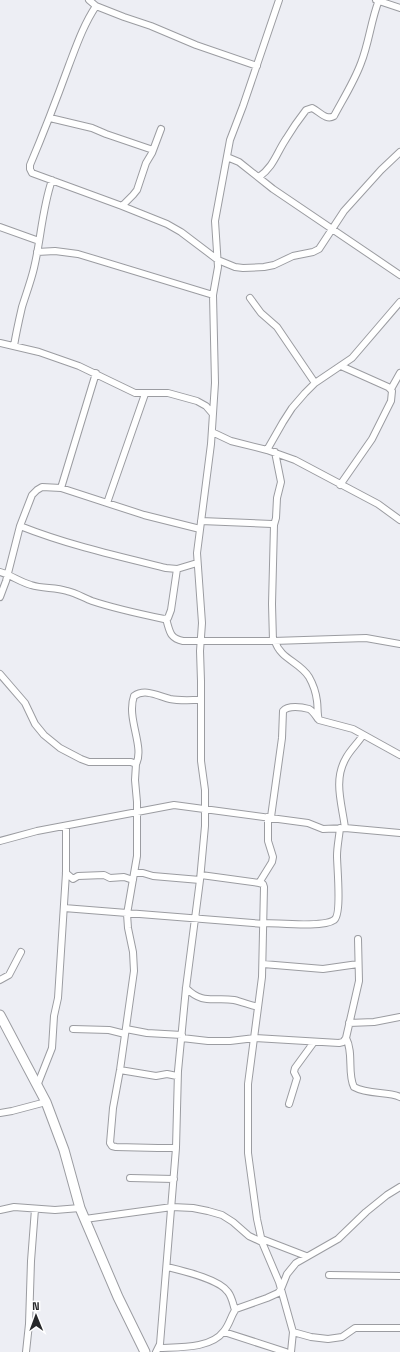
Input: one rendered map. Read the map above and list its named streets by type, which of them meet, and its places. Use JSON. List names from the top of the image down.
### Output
{
  "north": "top"
}
